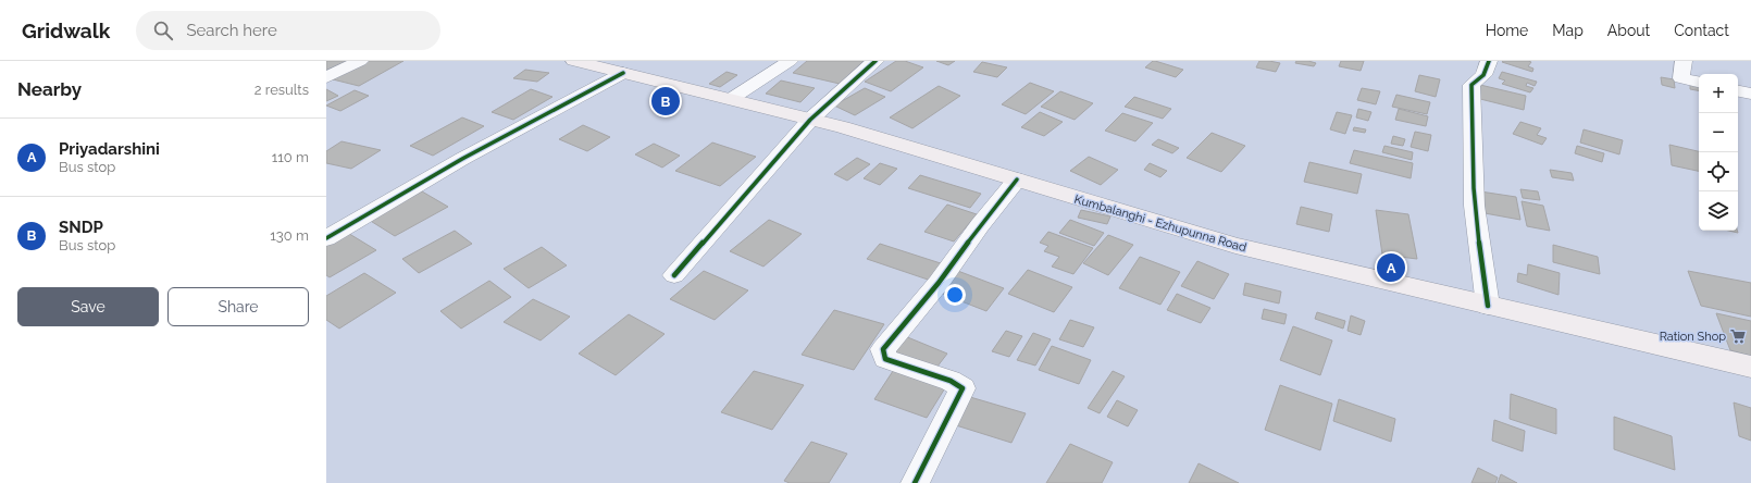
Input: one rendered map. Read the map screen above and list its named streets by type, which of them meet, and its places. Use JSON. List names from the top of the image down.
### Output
{
  "streets": {
    "main road": ["Kumbalanghi - Ezhupunna Road"]
  },
  "places": {
    "supermarket": ["Ration Shop"]
  },
  "page": {
    "header": "Gridwalk",
    "search": "Search here",
    "nav": [
      "Home",
      "Map",
      "About",
      "Contact"
    ],
    "heading": ["Nearby", "2 results"],
    "map_buttons": ["+", "−"],
    "pins": ["B", "A"],
    "list": [
      {
        "mark": "A",
        "name": "Priyadarshini",
        "note": "Bus stop",
        "value": "110 m"
      },
      {
        "mark": "B",
        "name": "SNDP",
        "note": "Bus stop",
        "value": "130 m"
      }
    ],
    "buttons": ["Save", "Share"]
  }
}
